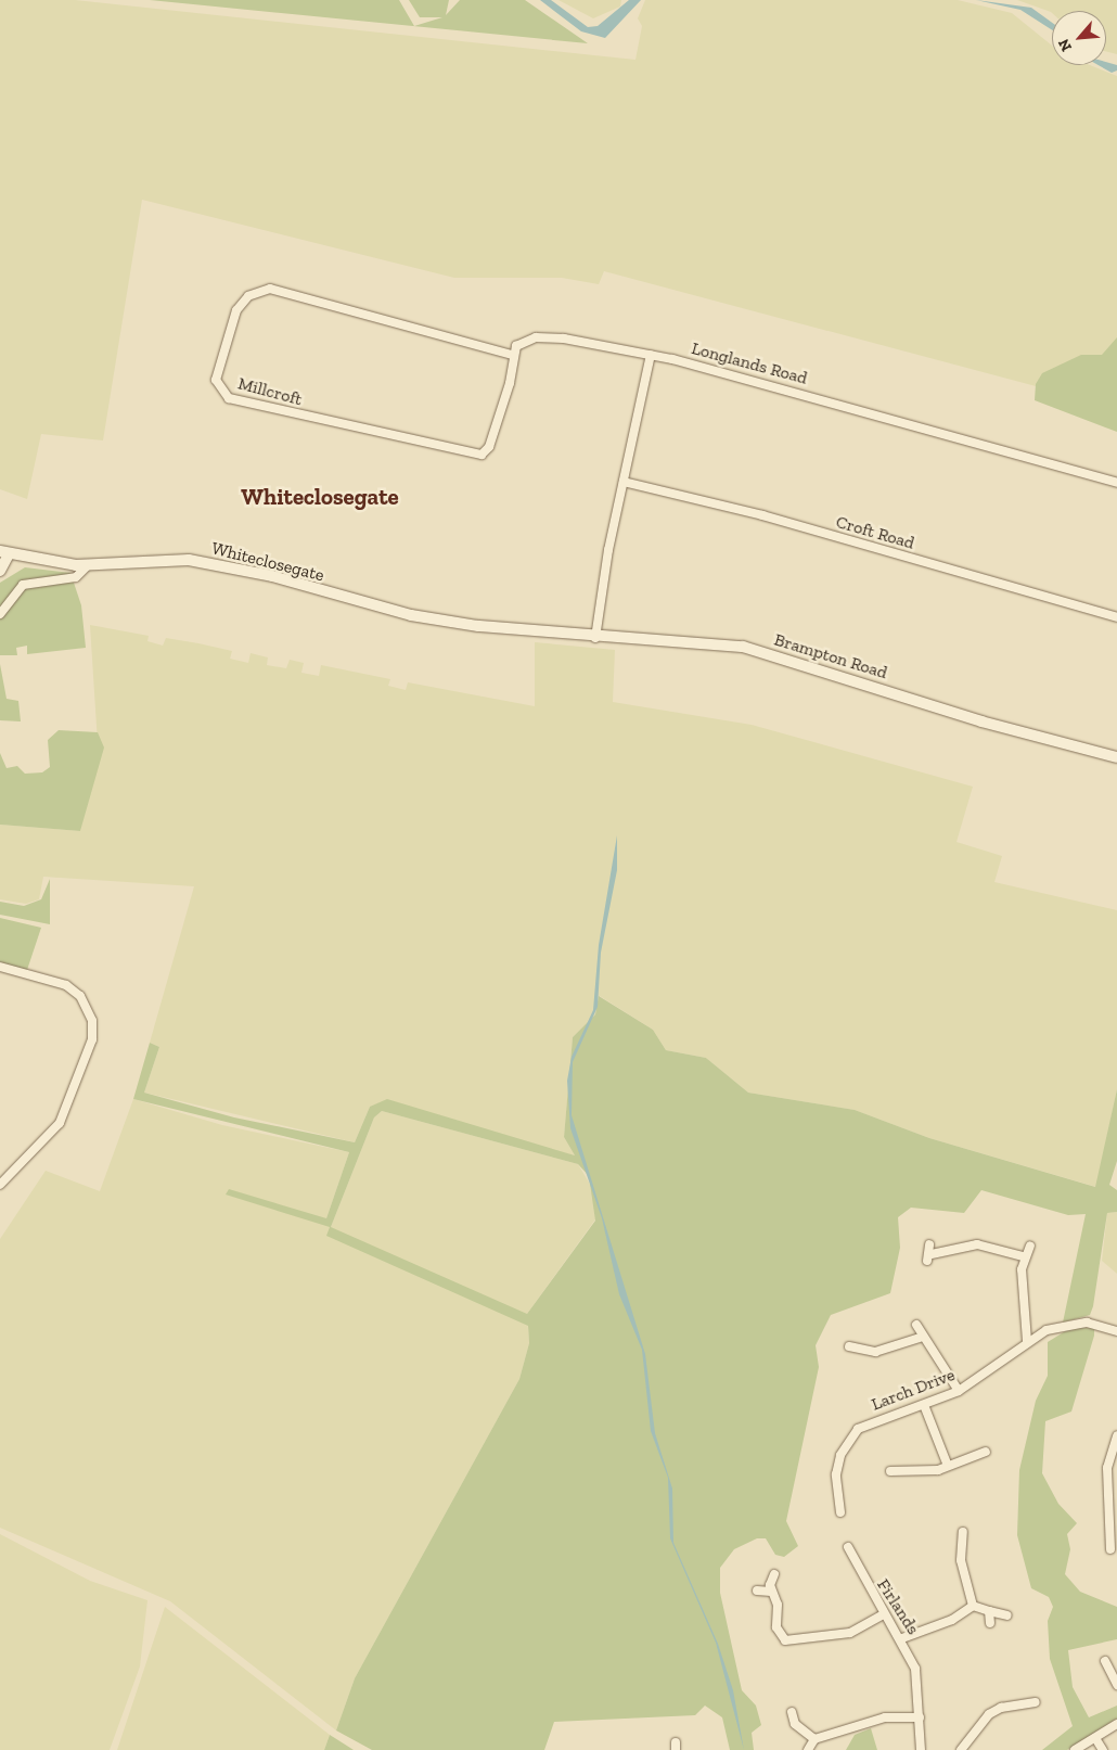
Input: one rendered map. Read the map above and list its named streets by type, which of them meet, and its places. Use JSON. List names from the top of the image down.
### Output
{
  "streets": {
    "main road": ["Whiteclosegate", "Brampton Road"],
    "street": [
      "Longlands Road",
      "Millcroft",
      "Croft Road",
      "Larch Drive",
      "Firlands"
    ]
  },
  "crossings": [
    ["Whiteclosegate", "Brampton Road"]
  ],
  "districts": ["Whiteclosegate"],
  "north": "bottom left"
}
